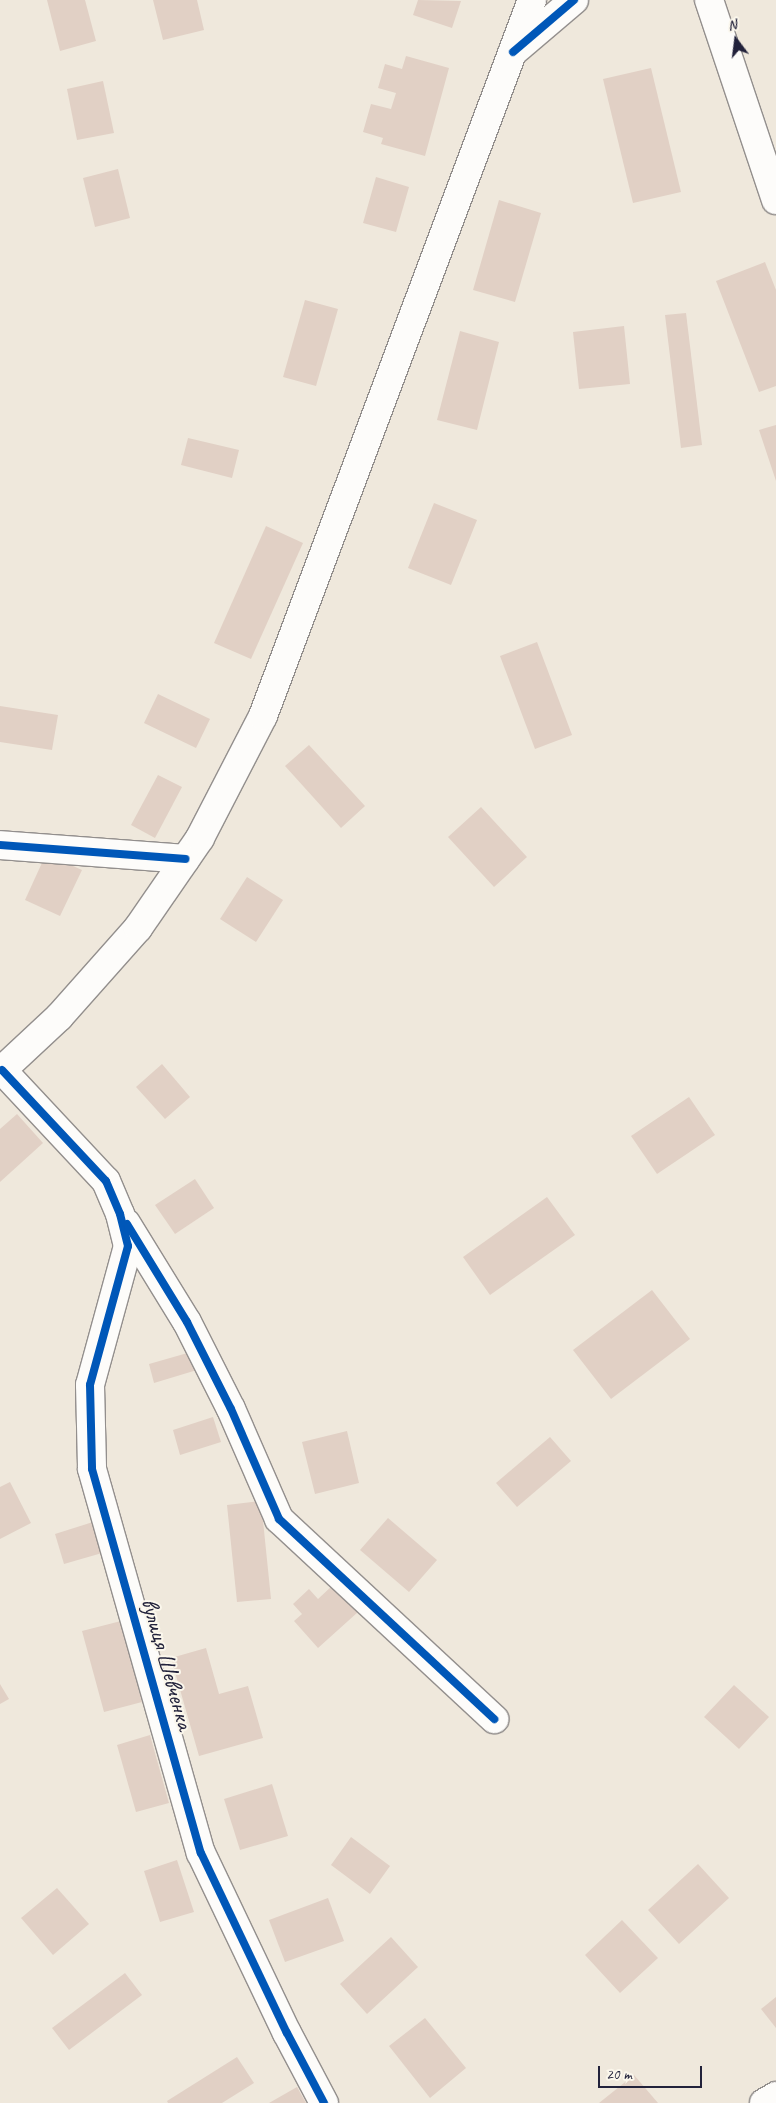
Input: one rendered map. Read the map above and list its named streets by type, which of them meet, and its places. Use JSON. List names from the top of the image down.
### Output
{
  "streets": {
    "street": ["вулиця Шевченка"]
  },
  "scale_bar": "20 m",
  "north": "top"
}
